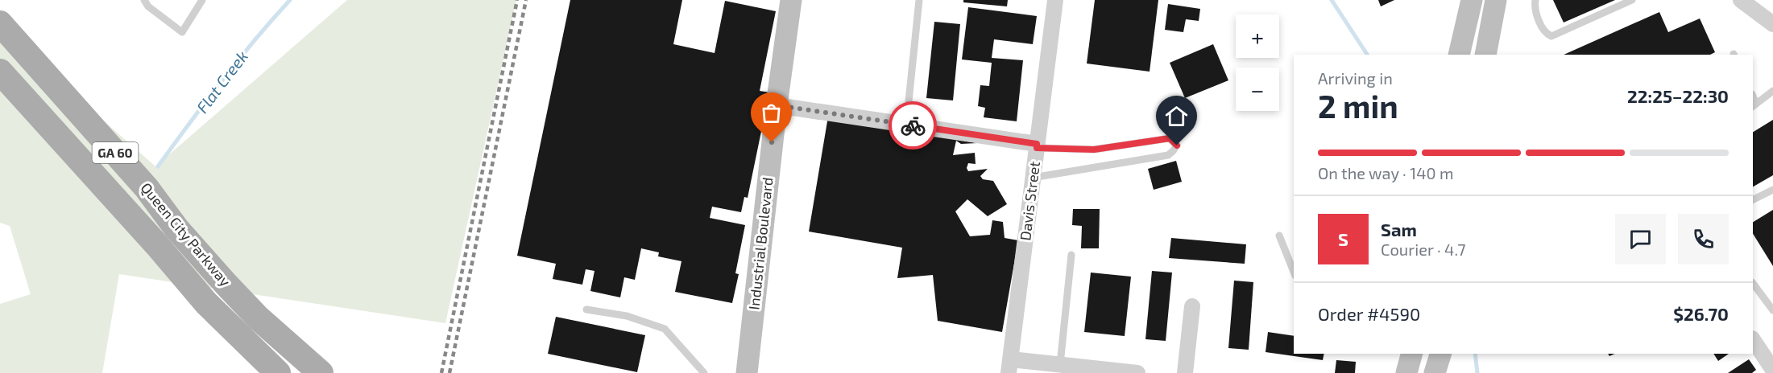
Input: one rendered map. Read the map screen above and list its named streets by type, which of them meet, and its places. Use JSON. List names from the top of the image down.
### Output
{
  "streets": {
    "main road": ["GA 60", "Queen City Parkway"],
    "street": ["Davis Street", "Industrial Boulevard"]
  },
  "water": ["Flat Creek"],
  "page": {
    "map_buttons": ["+", "−"],
    "heading": ["2 min", "Arriving in", "22:25–22:30"],
    "panel": [
      "Sam",
      "Courier · 4.7",
      "Order #4590",
      "$26.70"
    ],
    "bar": "On the way · 140 m",
    "round": "S"
  }
}
